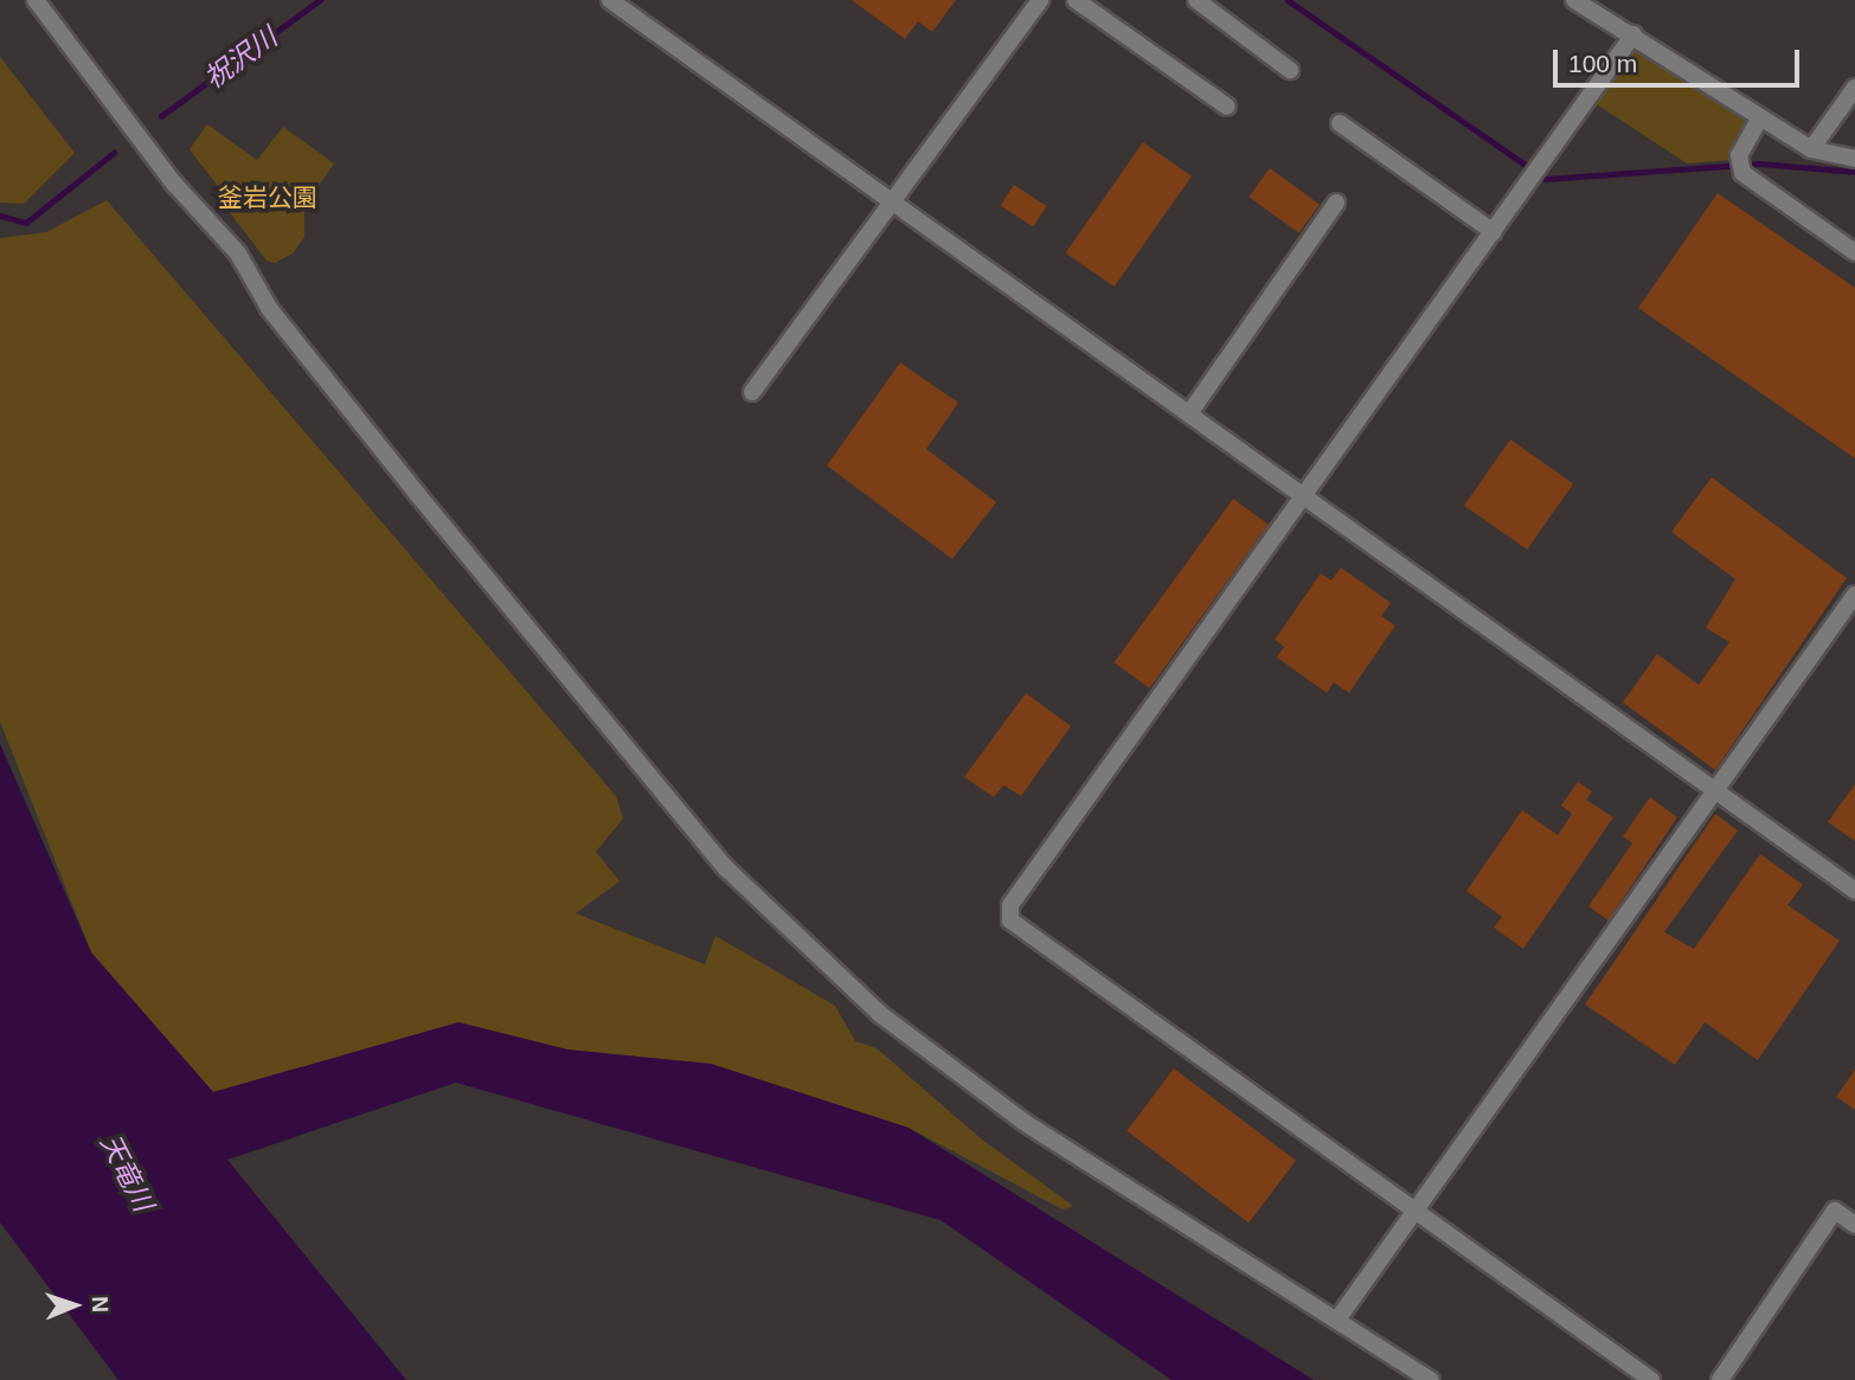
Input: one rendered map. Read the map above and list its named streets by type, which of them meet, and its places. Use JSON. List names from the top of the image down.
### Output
{
  "water": ["祝沢川", "天竜川"],
  "parks": ["釜岩公園"],
  "scale_bar": "100 m",
  "north": "right"
}
